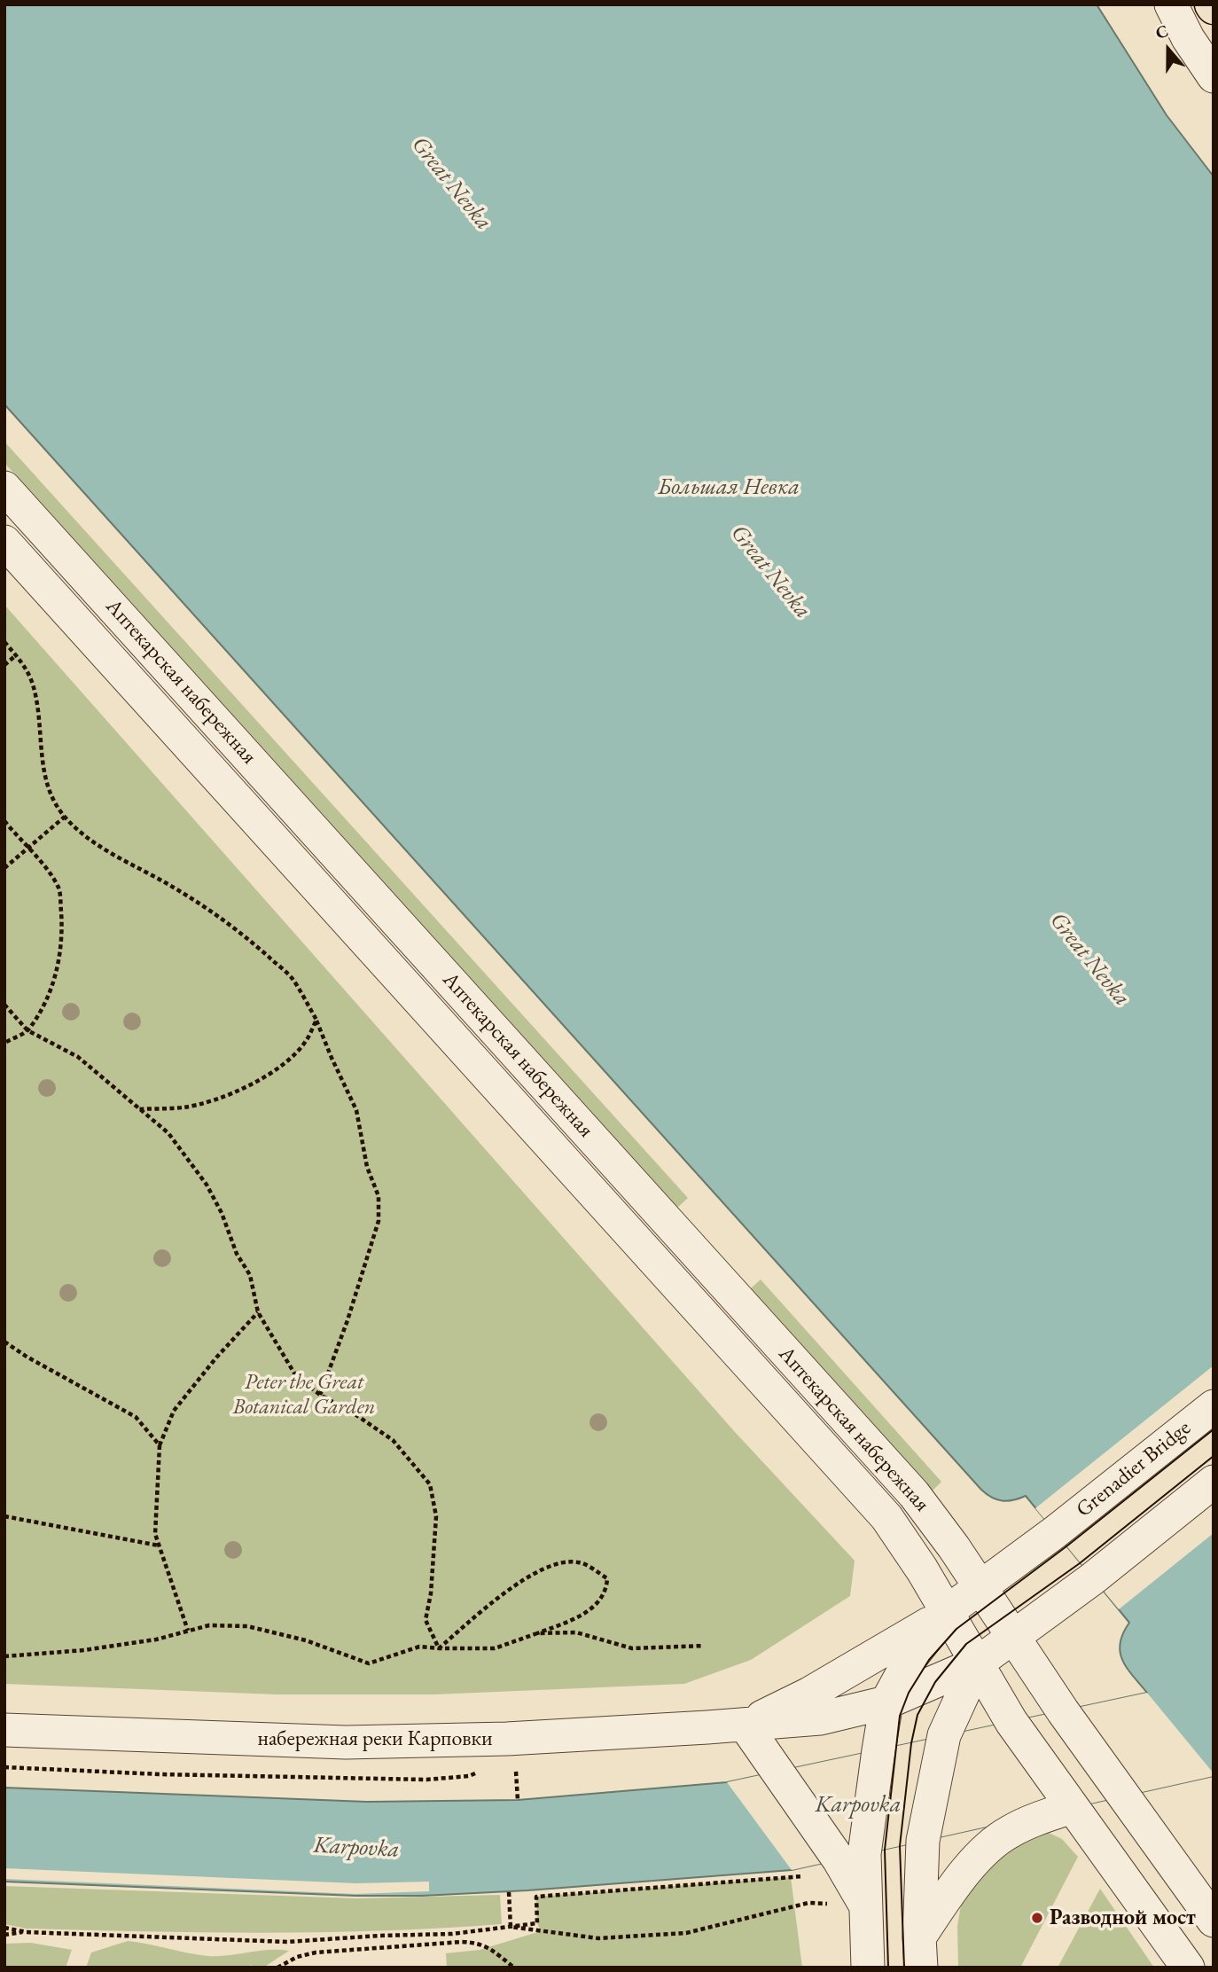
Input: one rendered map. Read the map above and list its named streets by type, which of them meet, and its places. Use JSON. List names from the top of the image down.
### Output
{
  "streets": {
    "street": ["Аптекарская набережная", "Grenadier Bridge", "набережная реки Карповки"]
  },
  "crossings": [
    ["Аптекарская набережная", "Grenadier Bridge"],
    ["Аптекарская набережная", "набережная реки Карповки"],
    ["Grenadier Bridge", "набережная реки Карповки"]
  ],
  "water": ["Great Nevka", "Большая Невка", "Karpovka"],
  "parks": ["Peter the Great Botanical Garden"],
  "places": ["Разводной мост"],
  "north": "top"
}
